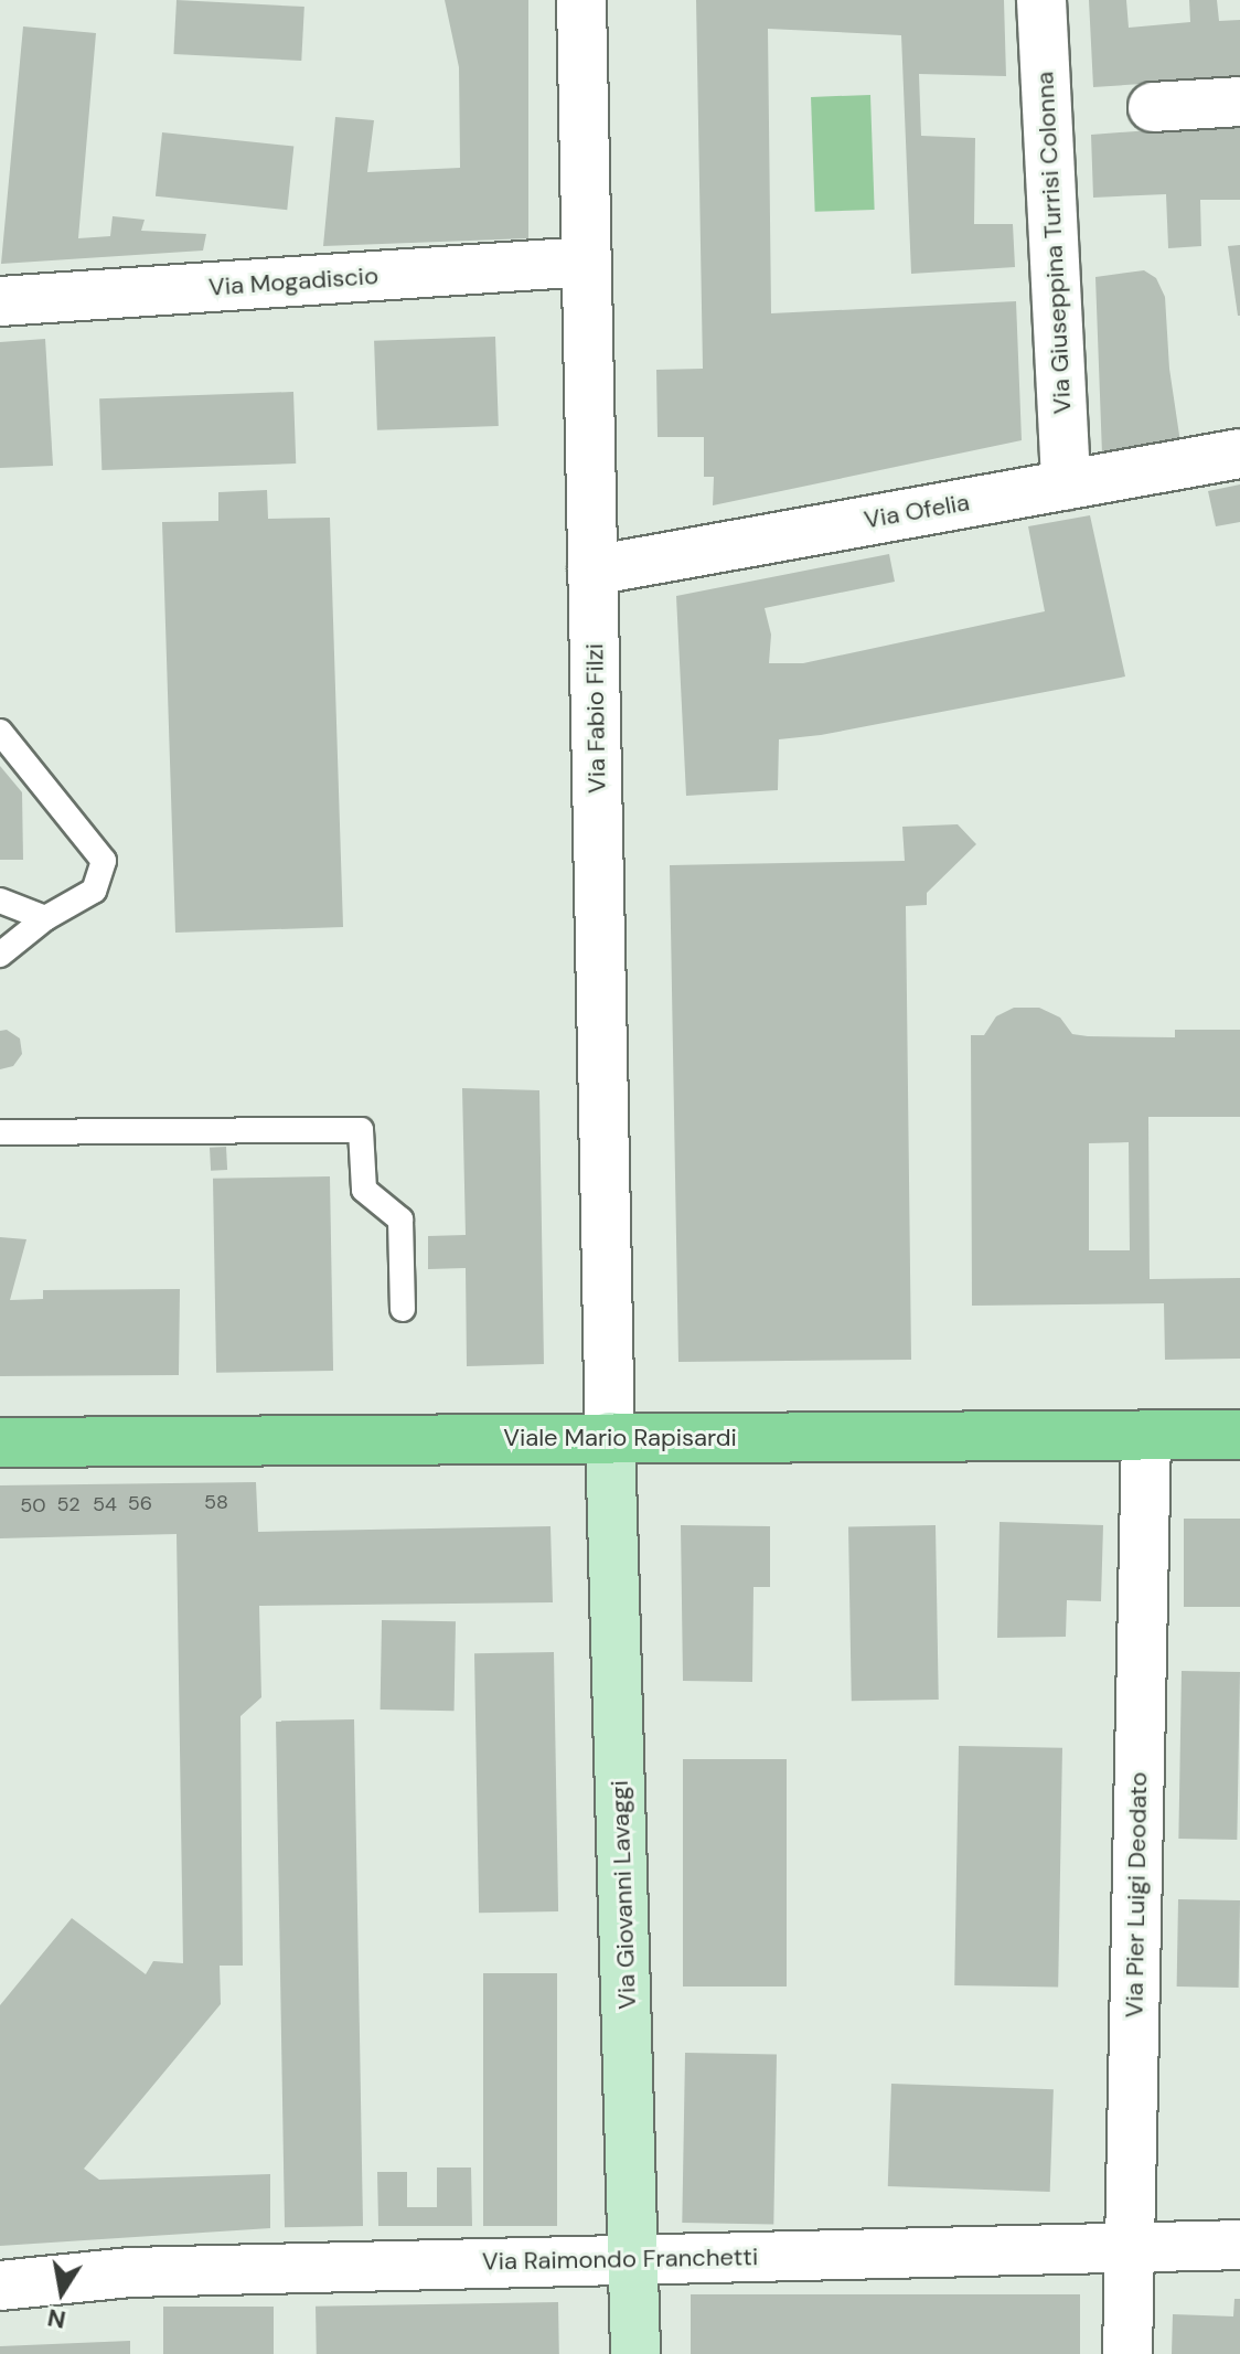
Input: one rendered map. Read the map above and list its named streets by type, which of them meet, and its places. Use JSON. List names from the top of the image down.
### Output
{
  "streets": {
    "main road": ["Viale Mario Rapisardi", "Via Giovanni Lavaggi"],
    "street": [
      "Via Giuseppina Turrisi Colonna",
      "Via Mogadiscio",
      "Via Ofelia",
      "Via Fabio Filzi",
      "Via Pier Luigi Deodato",
      "Via Raimondo Franchetti"
    ]
  },
  "crossings": [
    ["Via Giuseppina Turrisi Colonna", "Via Ofelia"],
    ["Via Mogadiscio", "Via Fabio Filzi"],
    ["Via Ofelia", "Via Fabio Filzi"],
    ["Via Fabio Filzi", "Viale Mario Rapisardi"],
    ["Via Fabio Filzi", "Via Giovanni Lavaggi"],
    ["Viale Mario Rapisardi", "Via Giovanni Lavaggi"],
    ["Viale Mario Rapisardi", "Via Pier Luigi Deodato"],
    ["Via Giovanni Lavaggi", "Via Raimondo Franchetti"],
    ["Via Pier Luigi Deodato", "Via Raimondo Franchetti"]
  ],
  "house_numbers": [
    "58",
    "56",
    "52",
    "54",
    "50"
  ],
  "north": "bottom"
}
